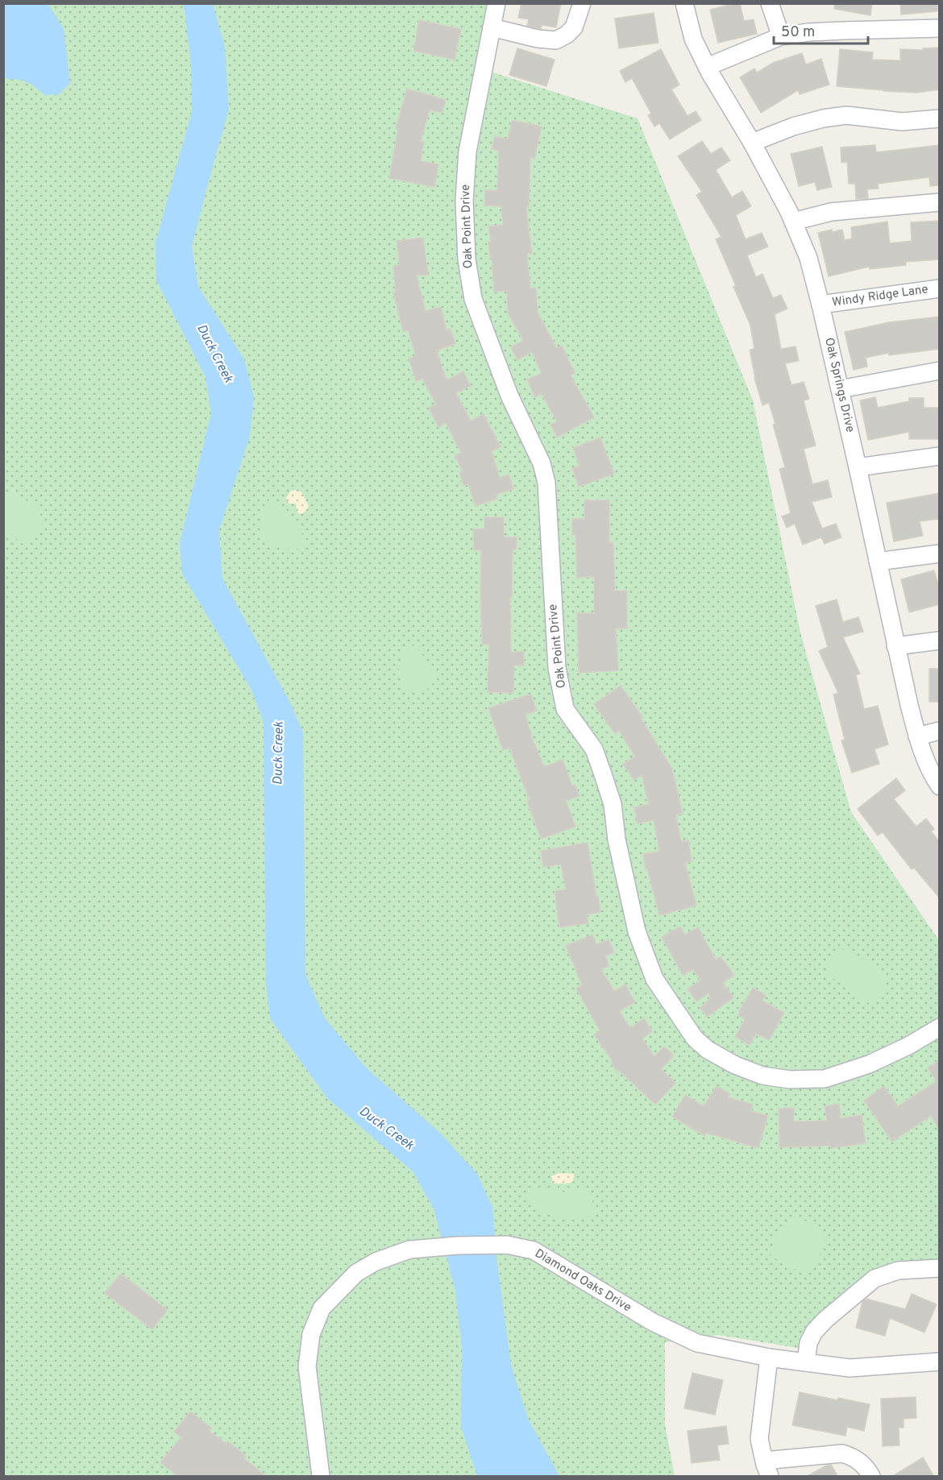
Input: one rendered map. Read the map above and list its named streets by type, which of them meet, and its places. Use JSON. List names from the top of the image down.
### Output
{
  "streets": {
    "street": [
      "Oak Point Drive",
      "Windy Ridge Lane",
      "Oak Springs Drive",
      "Diamond Oaks Drive"
    ]
  },
  "crossings": [
    ["Windy Ridge Lane", "Oak Springs Drive"]
  ],
  "water": ["Duck Creek"],
  "scale_bar": "50 m"
}
